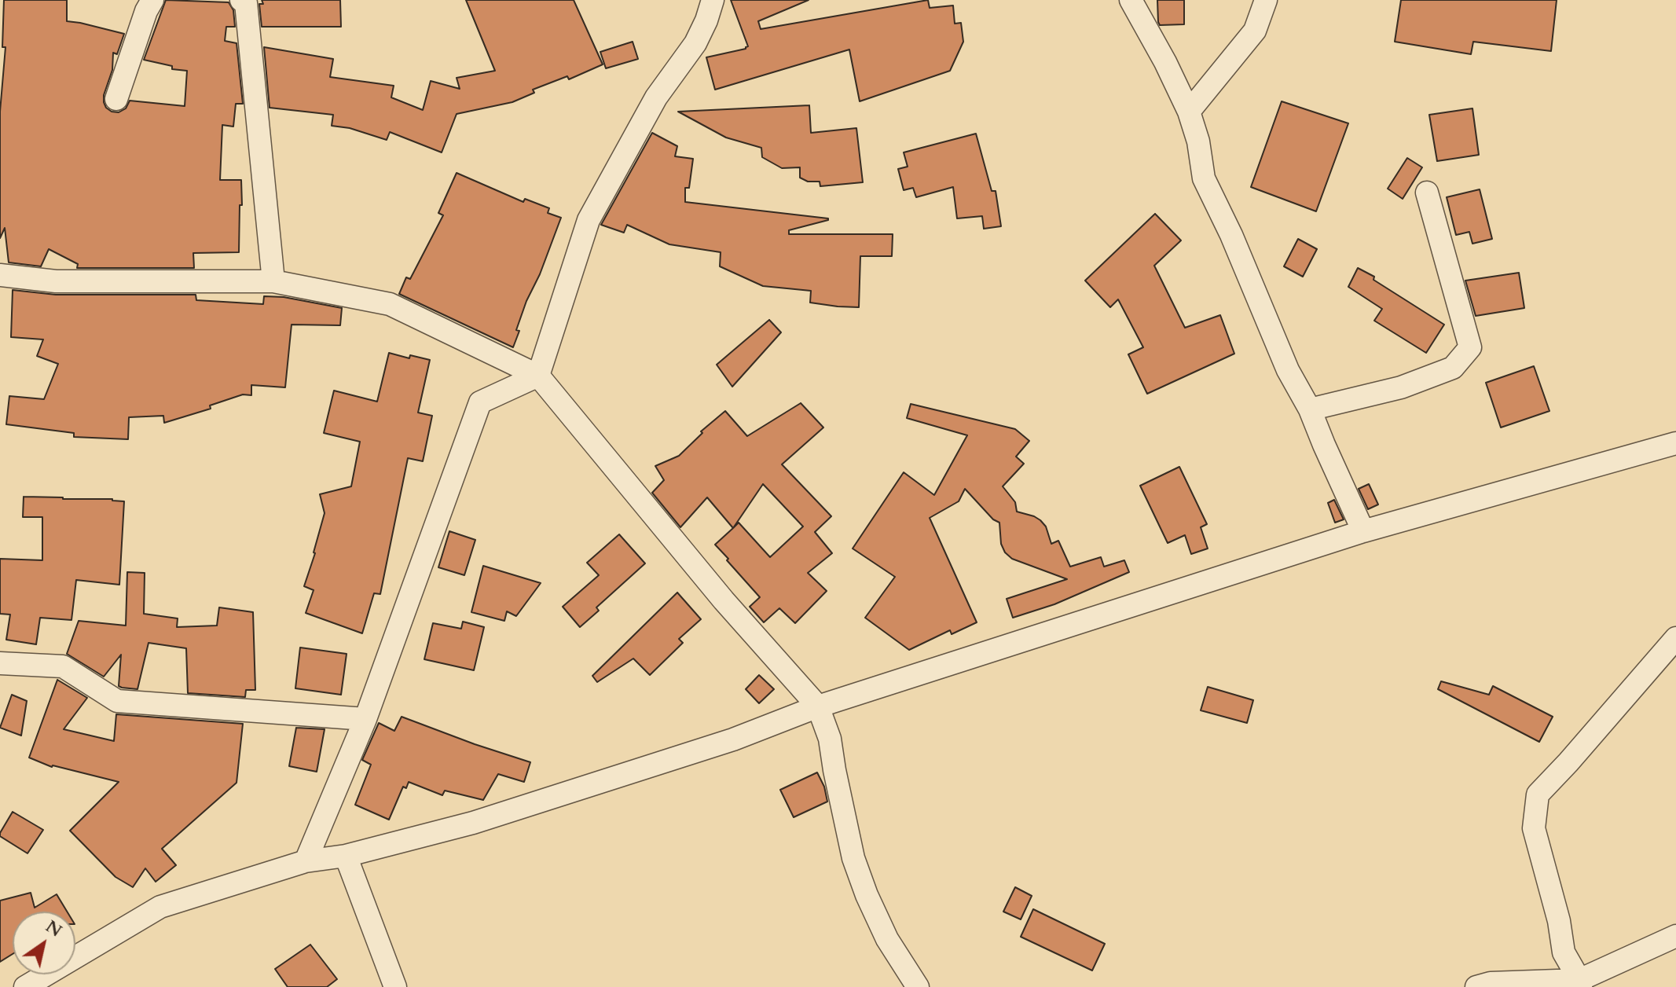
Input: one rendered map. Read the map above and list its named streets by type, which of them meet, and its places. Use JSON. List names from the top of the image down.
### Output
{
  "north": "top right"
}
